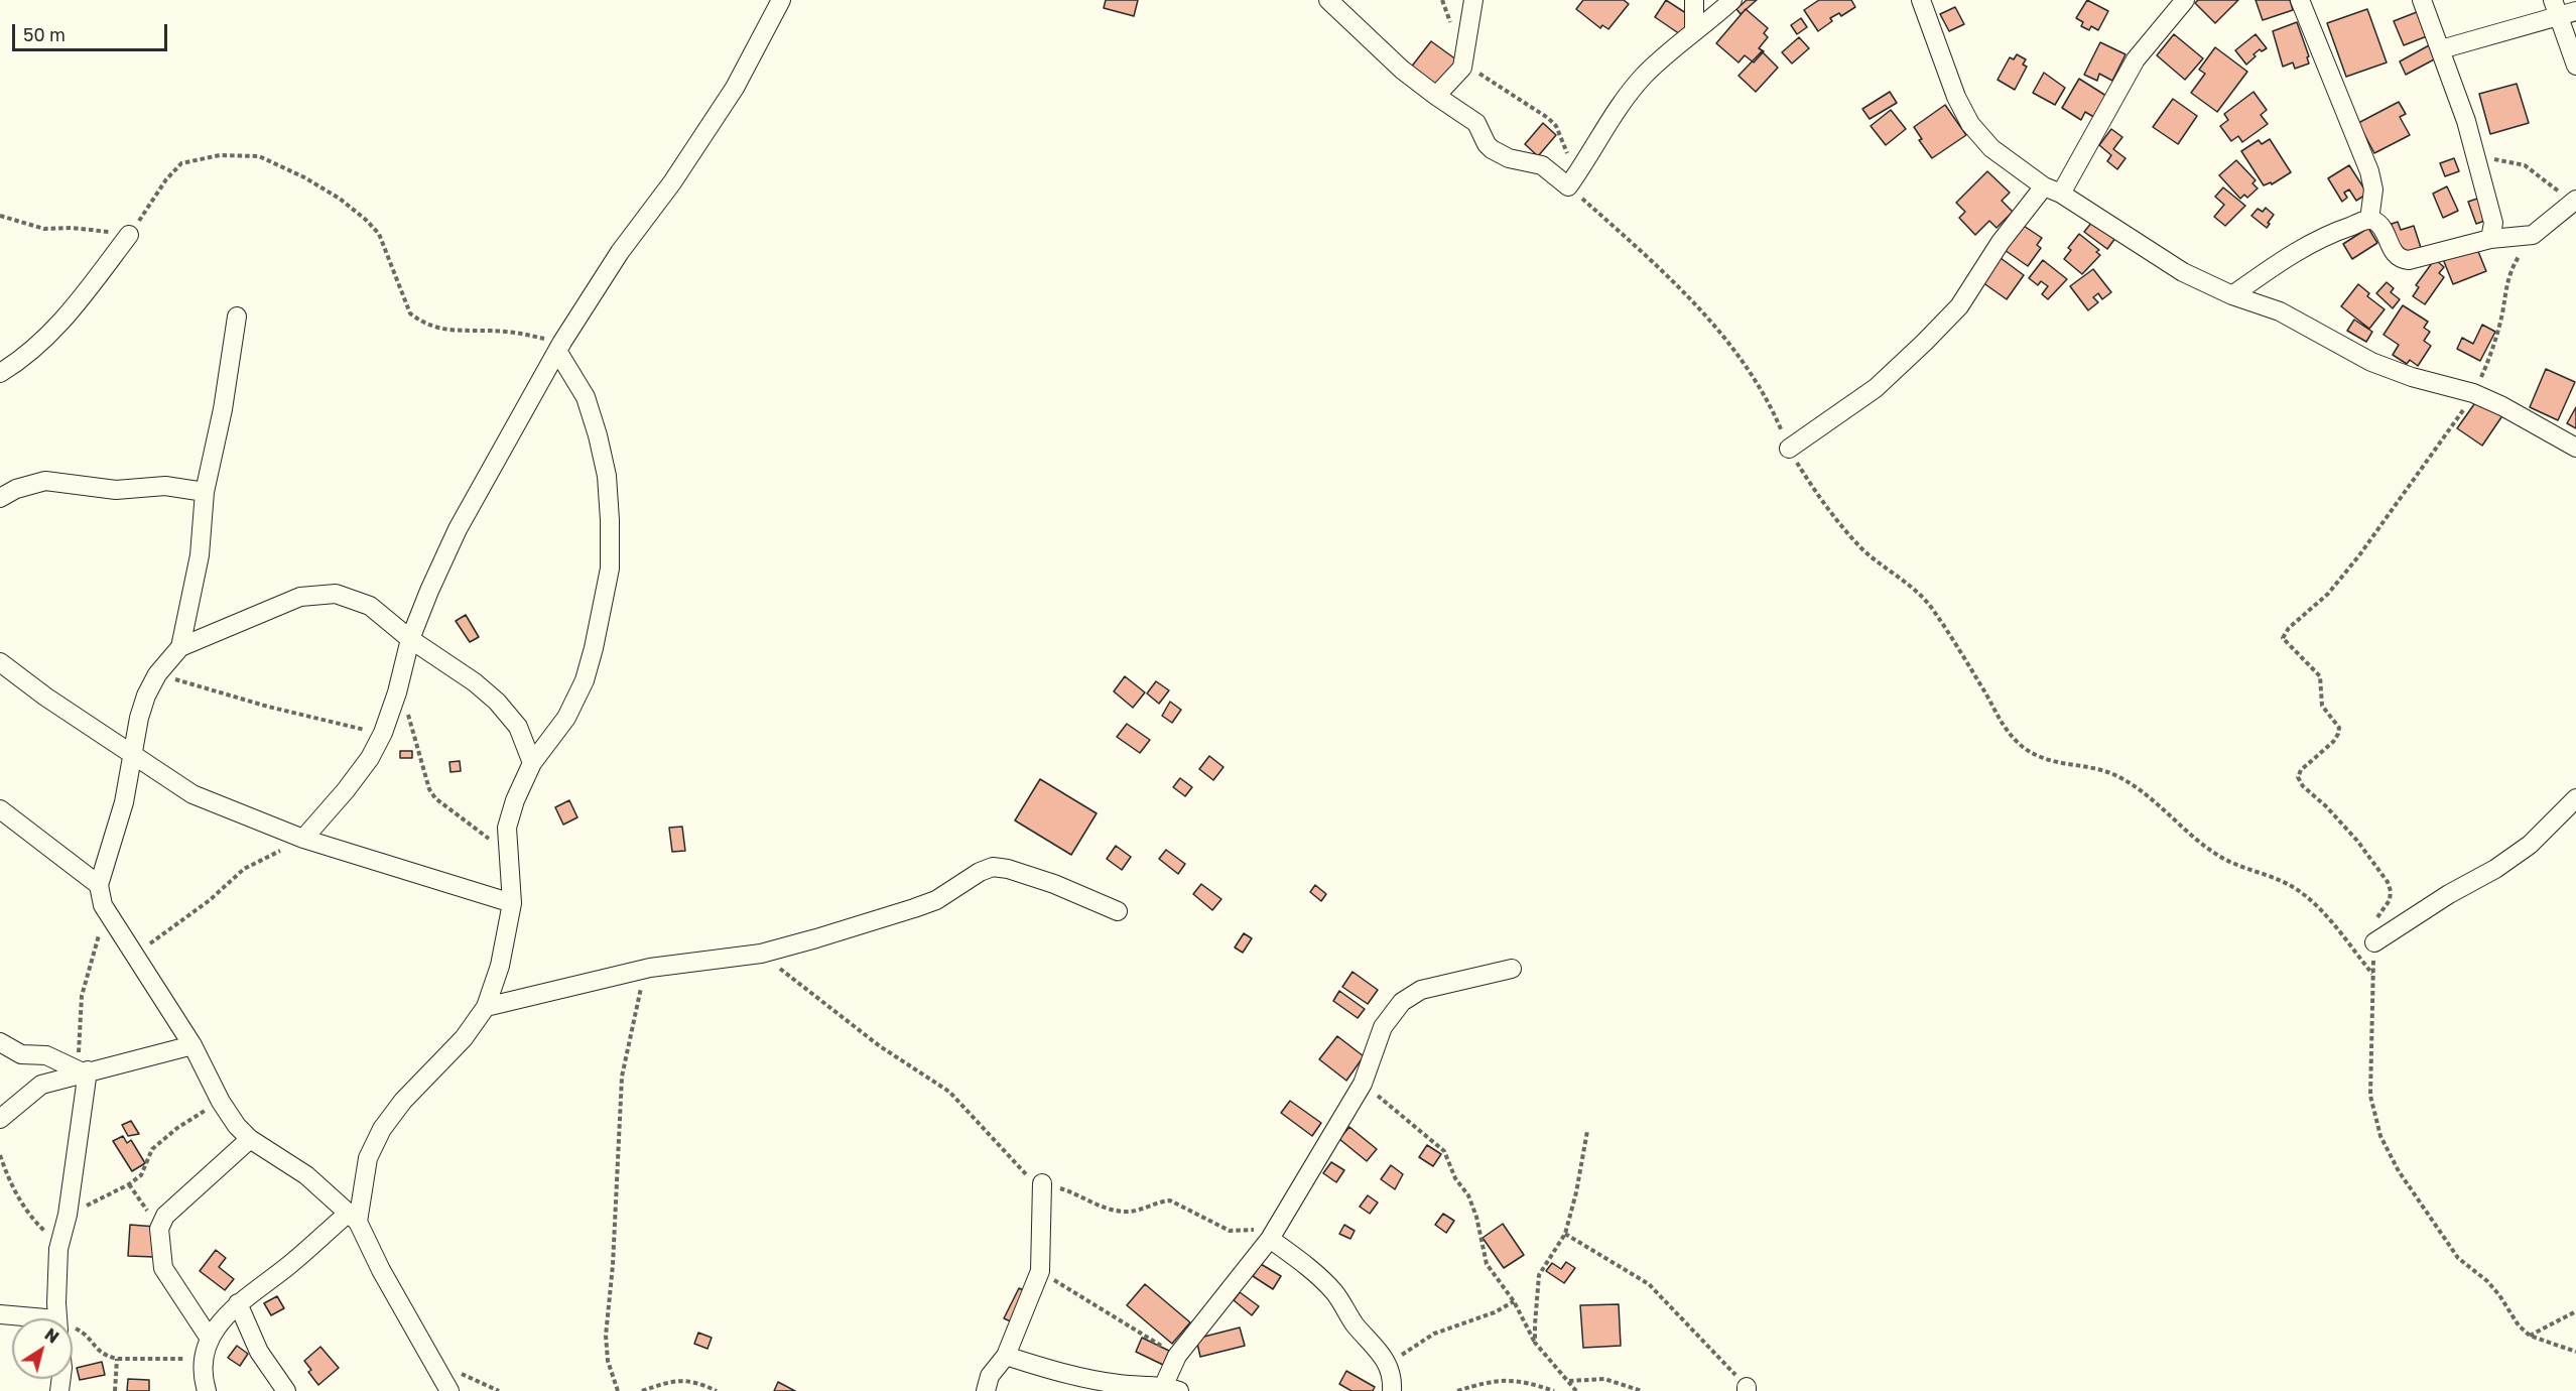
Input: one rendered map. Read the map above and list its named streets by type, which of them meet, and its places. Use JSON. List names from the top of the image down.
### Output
{
  "scale_bar": "50 m",
  "north": "top right"
}
